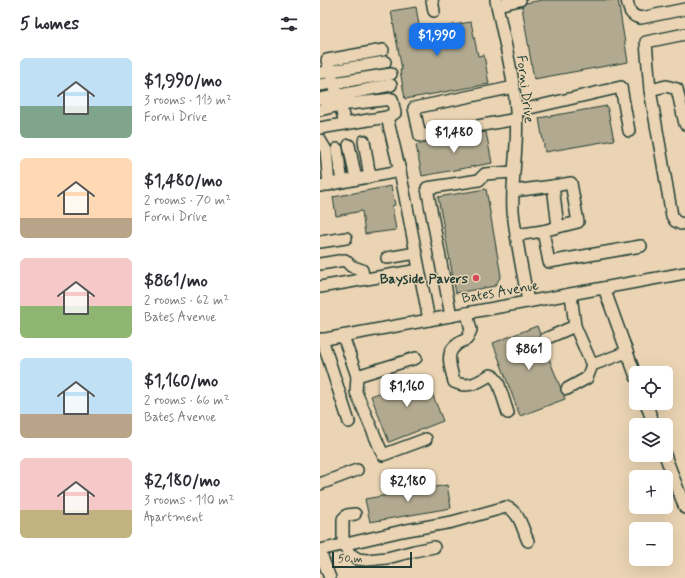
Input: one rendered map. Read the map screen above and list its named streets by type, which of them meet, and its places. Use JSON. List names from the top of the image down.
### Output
{
  "streets": {
    "street": ["Forni Drive", "Bates Avenue"]
  },
  "crossings": [
    ["Forni Drive", "Bates Avenue"]
  ],
  "places": ["Bayside Pavers"],
  "scale_bar": "50 m",
  "page": {
    "heading": "5 homes",
    "price": [
      "$1,990",
      "$1,480",
      "$861",
      "$1,160",
      "$2,180"
    ],
    "list": [
      {
        "name": "$1,990/mo",
        "note": "3 rooms · 113 m² · Forni Drive"
      },
      {
        "name": "$1,480/mo",
        "note": "2 rooms · 70 m² · Forni Drive"
      },
      {
        "name": "$861/mo",
        "note": "2 rooms · 62 m² · Bates Avenue"
      },
      {
        "name": "$1,160/mo",
        "note": "2 rooms · 66 m² · Bates Avenue"
      },
      {
        "name": "$2,180/mo",
        "note": "3 rooms · 110 m² · Apartment"
      }
    ],
    "map_buttons": ["+", "−"],
    "scale": "50 m"
  }
}
